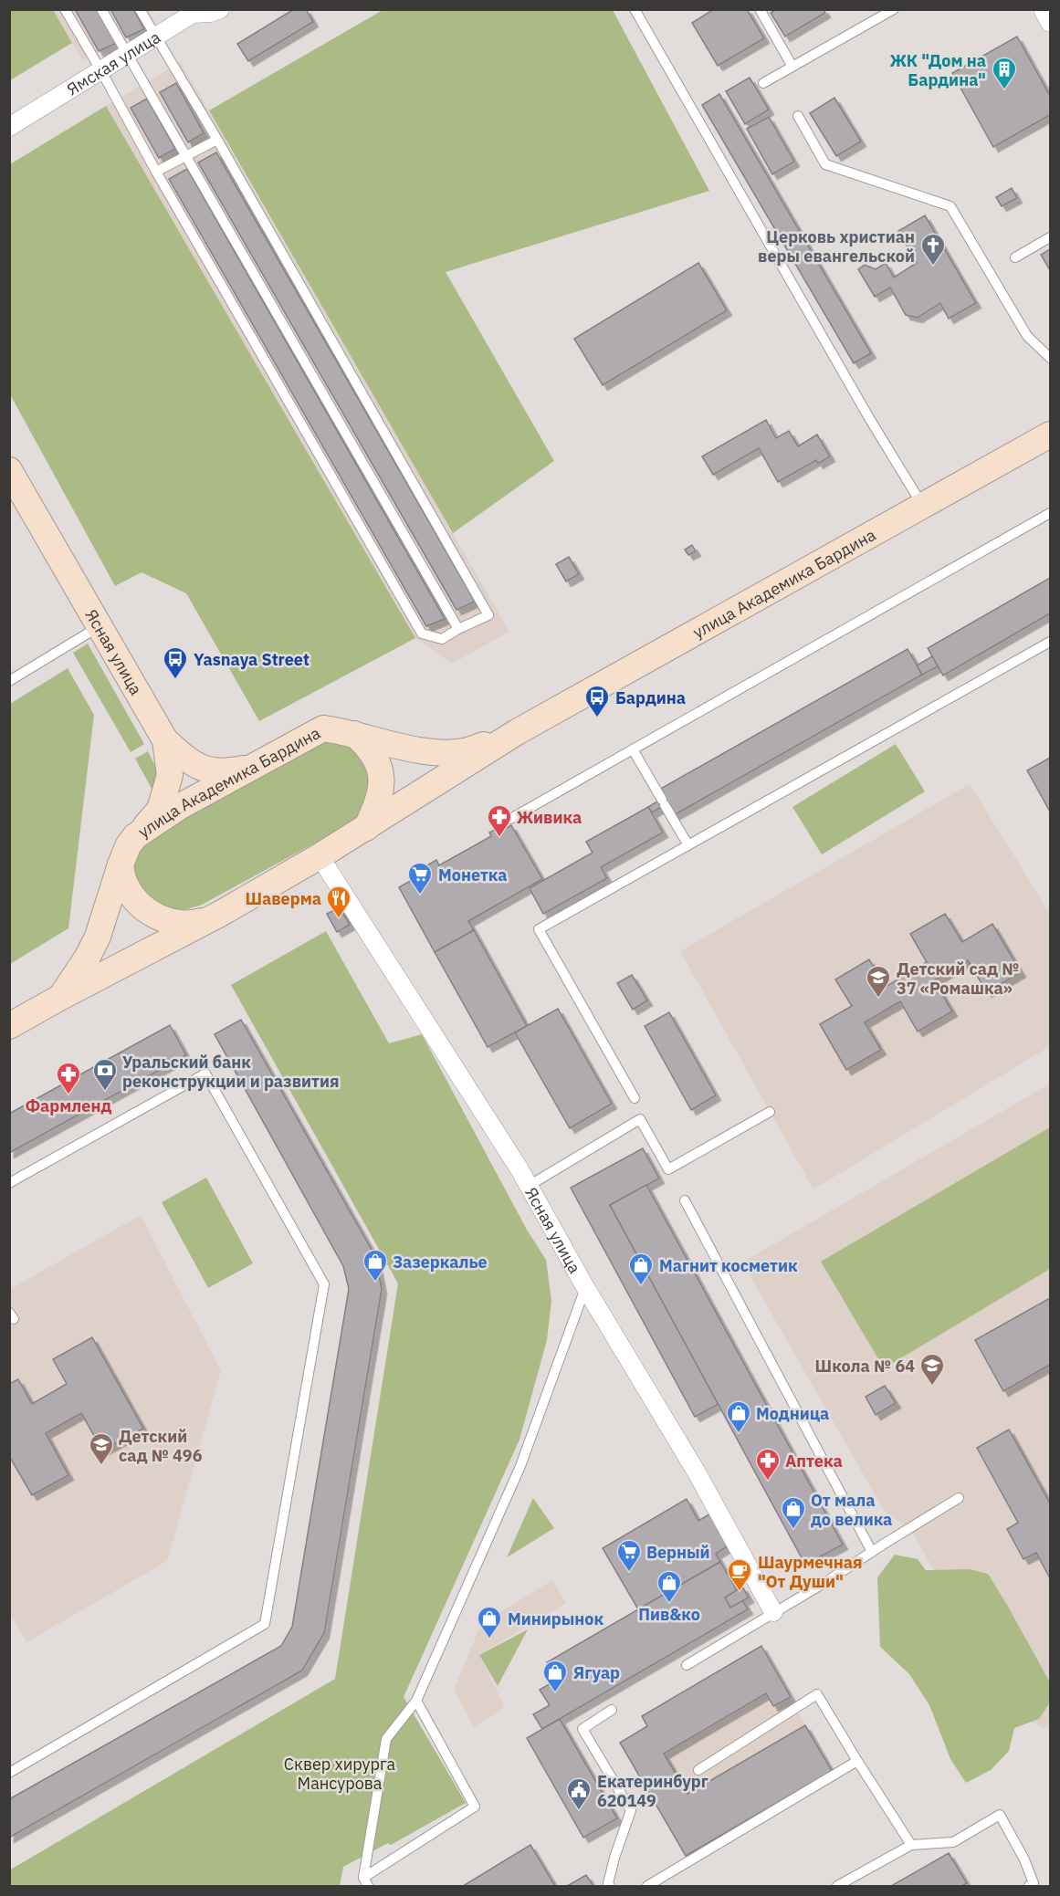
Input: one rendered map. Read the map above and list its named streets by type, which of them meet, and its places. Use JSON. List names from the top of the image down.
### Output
{
  "streets": {
    "street": ["Ямская улица", "улица Академика Бардина", "Ясная улица"]
  },
  "crossings": [
    ["улица Академика Бардина", "Ясная улица"]
  ],
  "parks": ["Сквер хирурга Мансурова"],
  "places": {
    "building": ["ЖК \"Дом на Бардина\""],
    "church": ["Церковь христиан веры евангельской"],
    "bus stop": ["Yasnaya Street", "Бардина"],
    "pharmacy": ["Живика", "Фармленд", "Аптека"],
    "supermarket": ["Монетка", "Верный"],
    "restaurant": ["Шаверма"],
    "school or university": ["Детский сад № 37 «Ромашка»", "Школа № 64", "Детский сад № 496"],
    "bank": ["Уральский банк реконструкции и развития"],
    "shop": [
      "Зазеркалье",
      "Магнит косметик",
      "Модница",
      "От мала до велика",
      "Пив&ко",
      "Минирынок",
      "Ягуар"
    ],
    "cafe": ["Шаурмечная \"От Души\""],
    "public building": ["Екатеринбург 620149"]
  }
}
